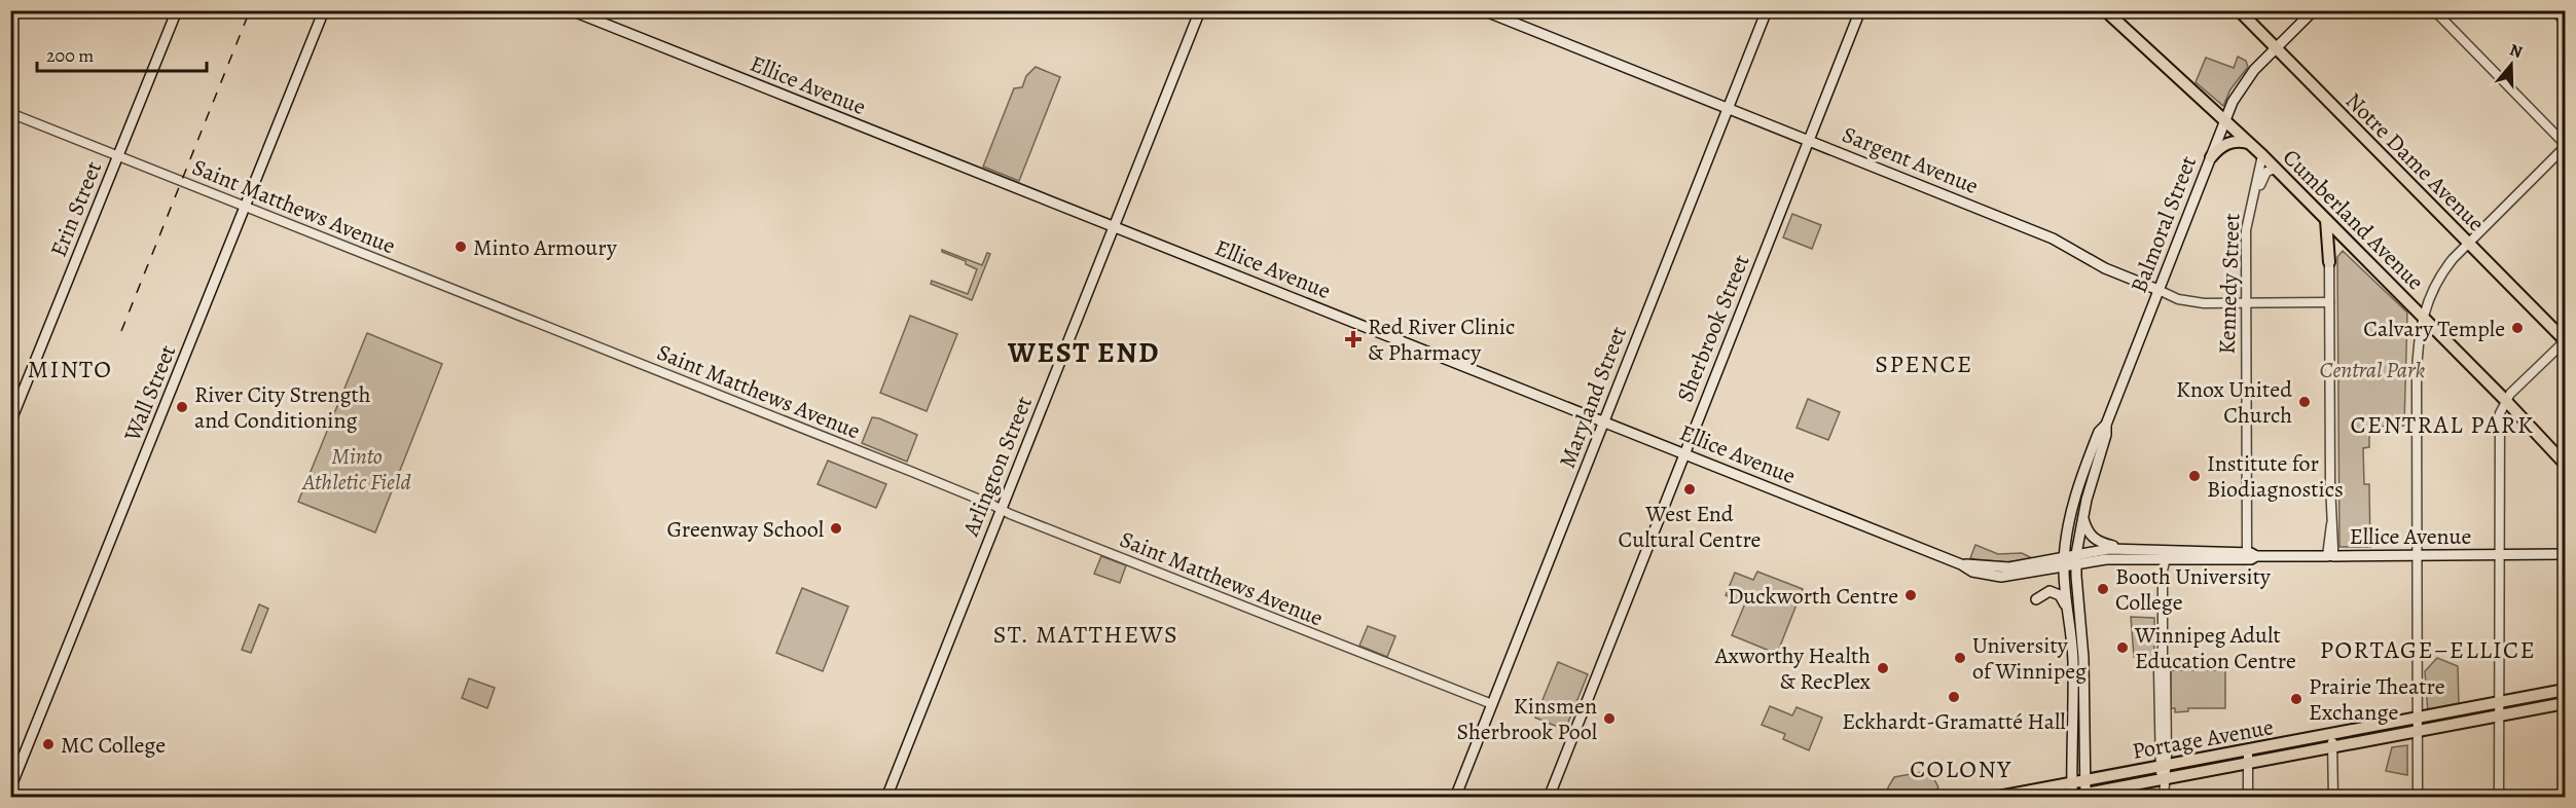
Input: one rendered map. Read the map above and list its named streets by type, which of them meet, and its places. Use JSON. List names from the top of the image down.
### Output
{
  "streets": {
    "main road": [
      "Ellice Avenue",
      "Sargent Avenue",
      "Notre Dame Avenue",
      "Erin Street",
      "Cumberland Avenue",
      "Balmoral Street",
      "Sherbrook Street",
      "Wall Street",
      "Maryland Street",
      "Arlington Street",
      "Portage Avenue"
    ],
    "street": ["Saint Matthews Avenue", "Kennedy Street"]
  },
  "crossings": [
    ["Ellice Avenue", "Balmoral Street"],
    ["Ellice Avenue", "Kennedy Street"],
    ["Ellice Avenue", "Sherbrook Street"],
    ["Ellice Avenue", "Maryland Street"],
    ["Ellice Avenue", "Arlington Street"],
    ["Sargent Avenue", "Balmoral Street"],
    ["Sargent Avenue", "Kennedy Street"],
    ["Sargent Avenue", "Sherbrook Street"],
    ["Sargent Avenue", "Maryland Street"],
    ["Notre Dame Avenue", "Balmoral Street"],
    ["Saint Matthews Avenue", "Erin Street"],
    ["Saint Matthews Avenue", "Wall Street"],
    ["Saint Matthews Avenue", "Maryland Street"],
    ["Saint Matthews Avenue", "Arlington Street"],
    ["Cumberland Avenue", "Balmoral Street"],
    ["Cumberland Avenue", "Kennedy Street"],
    ["Balmoral Street", "Portage Avenue"]
  ],
  "districts": [
    "WEST END",
    "SPENCE",
    "MINTO",
    "CENTRAL PARK",
    "ST. MATTHEWS",
    "PORTAGE–ELLICE",
    "COLONY"
  ],
  "parks": ["Central Park", "Minto Athletic Field"],
  "places": {
    "other": [
      "Minto Armoury",
      "Calvary Temple",
      "Knox United Church",
      "River City Strength and Conditioning",
      "Institute for Biodiagnostics",
      "West End Cultural Centre",
      "Greenway School",
      "Booth University College",
      "Duckworth Centre",
      "Winnipeg Adult Education Centre",
      "University of Winnipeg",
      "Axworthy Health & RecPlex",
      "Eckhardt-Gramatté Hall",
      "Prairie Theatre Exchange",
      "Kinsmen Sherbrook Pool",
      "MC College"
    ],
    "health": ["Red River Clinic & Pharmacy"]
  },
  "scale_bar": "200 m",
  "north": "top"
}
